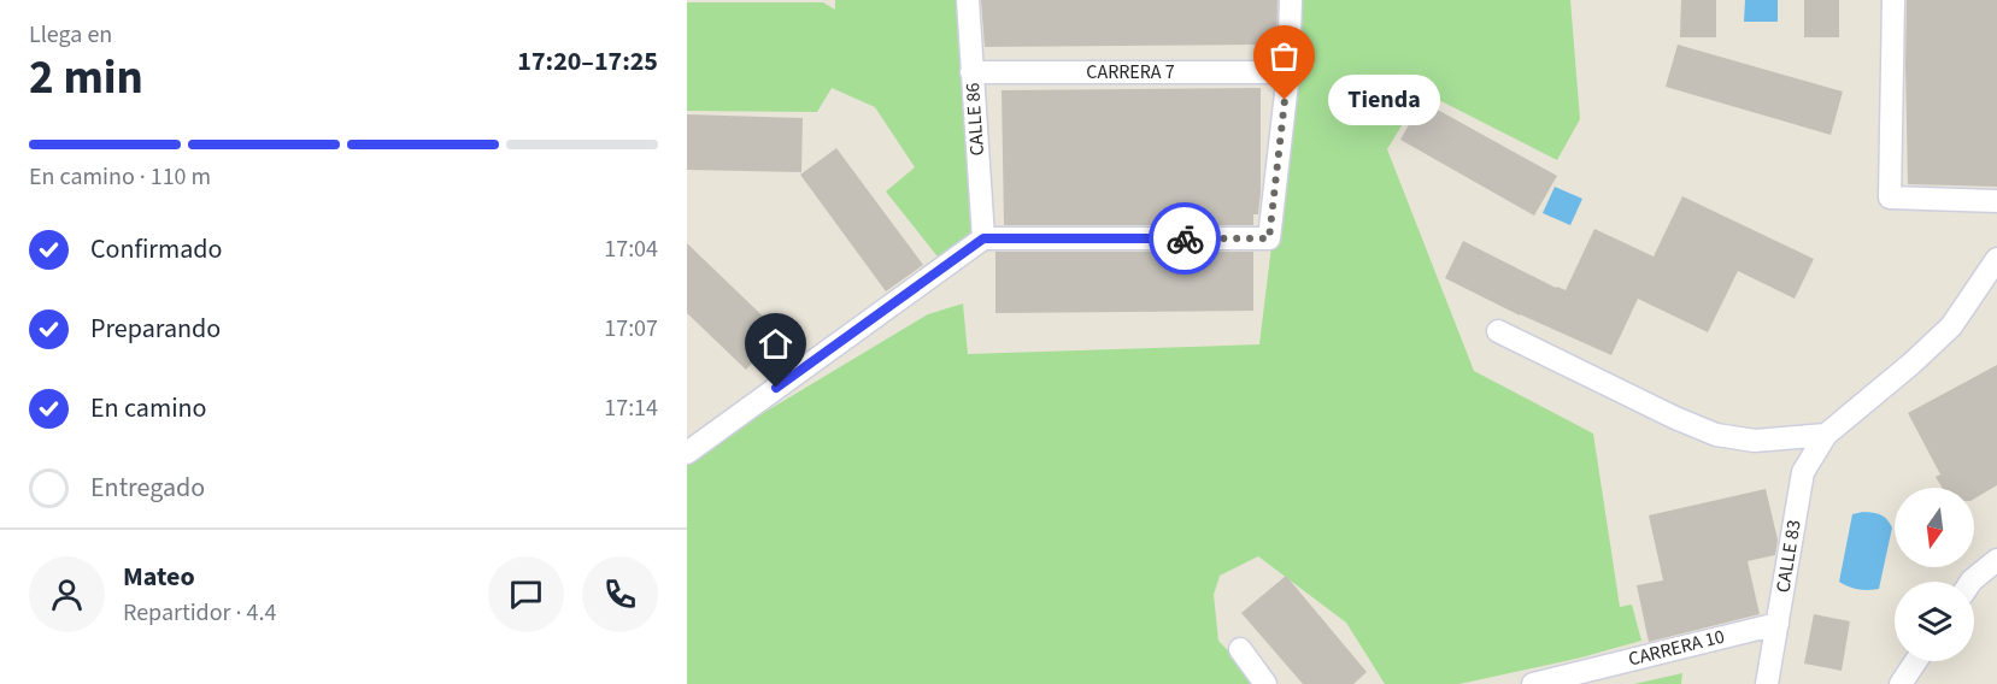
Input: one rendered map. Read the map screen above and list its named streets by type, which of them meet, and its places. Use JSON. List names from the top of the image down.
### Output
{
  "streets": {
    "street": [
      "CARRERA 7",
      "CALLE 86",
      "CALLE 83",
      "CARRERA 10"
    ]
  },
  "crossings": [
    ["CARRERA 7", "CALLE 86"],
    ["CALLE 83", "CARRERA 10"]
  ],
  "places": ["Tienda"],
  "north": "bottom",
  "page": {
    "heading": ["2 min", "Llega en", "17:20–17:25"],
    "panel": ["Mateo", "Repartidor · 4.4"],
    "bubble": "Tienda",
    "bar": "En camino · 110 m",
    "list": [
      ["Confirmado", "17:04"],
      ["Preparando", "17:07"],
      ["En camino", "17:14"],
      "Entregado"
    ]
  }
}
